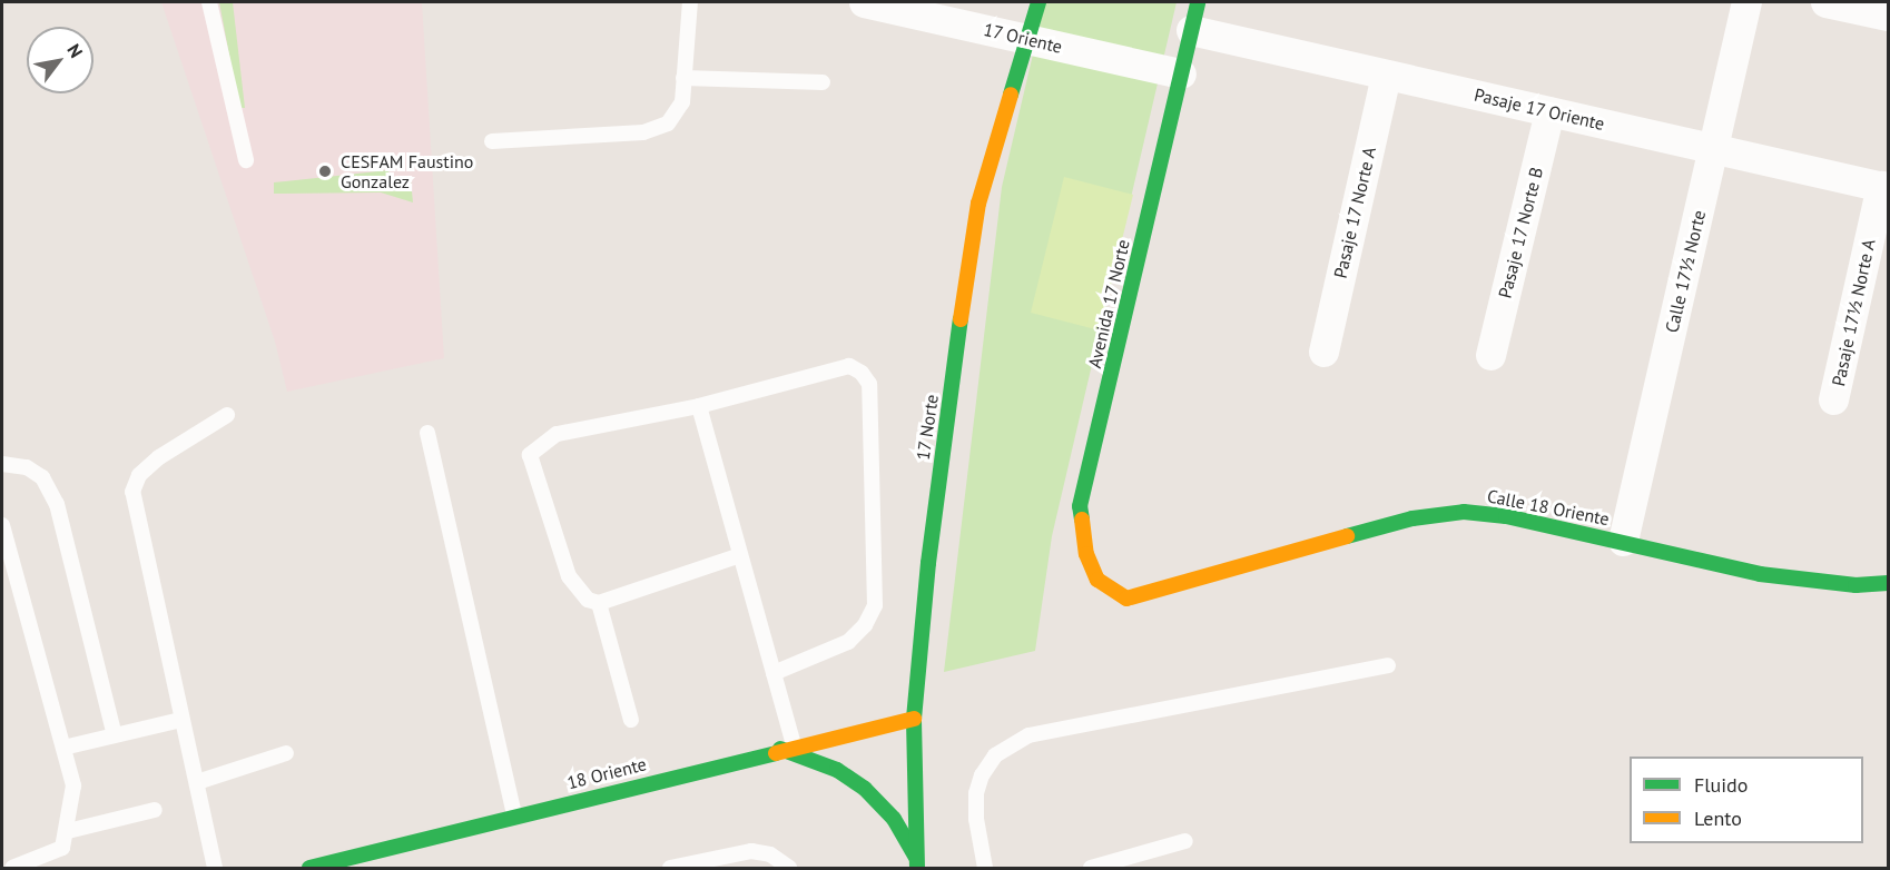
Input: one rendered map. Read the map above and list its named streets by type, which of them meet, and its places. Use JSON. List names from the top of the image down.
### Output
{
  "streets": {
    "street": [
      "17 Oriente",
      "Pasaje 17 Oriente",
      "Pasaje 17 Norte A",
      "Pasaje 17 Norte B",
      "Calle 17½ Norte",
      "Avenida 17 Norte",
      "Pasaje 17½ Norte A",
      "17 Norte",
      "Calle 18 Oriente",
      "18 Oriente"
    ]
  },
  "crossings": [
    ["17 Oriente", "Avenida 17 Norte"],
    ["17 Oriente", "17 Norte"],
    ["Pasaje 17 Oriente", "Pasaje 17 Norte A"],
    ["Pasaje 17 Oriente", "Pasaje 17 Norte B"],
    ["Pasaje 17 Oriente", "Calle 17½ Norte"],
    ["Pasaje 17 Oriente", "Avenida 17 Norte"],
    ["Pasaje 17 Oriente", "Pasaje 17½ Norte A"],
    ["Calle 17½ Norte", "Calle 18 Oriente"],
    ["Avenida 17 Norte", "Calle 18 Oriente"],
    ["17 Norte", "18 Oriente"]
  ],
  "places": ["CESFAM Faustino Gonzalez"],
  "legend": ["Fluido", "Lento"],
  "north": "top right"
}
